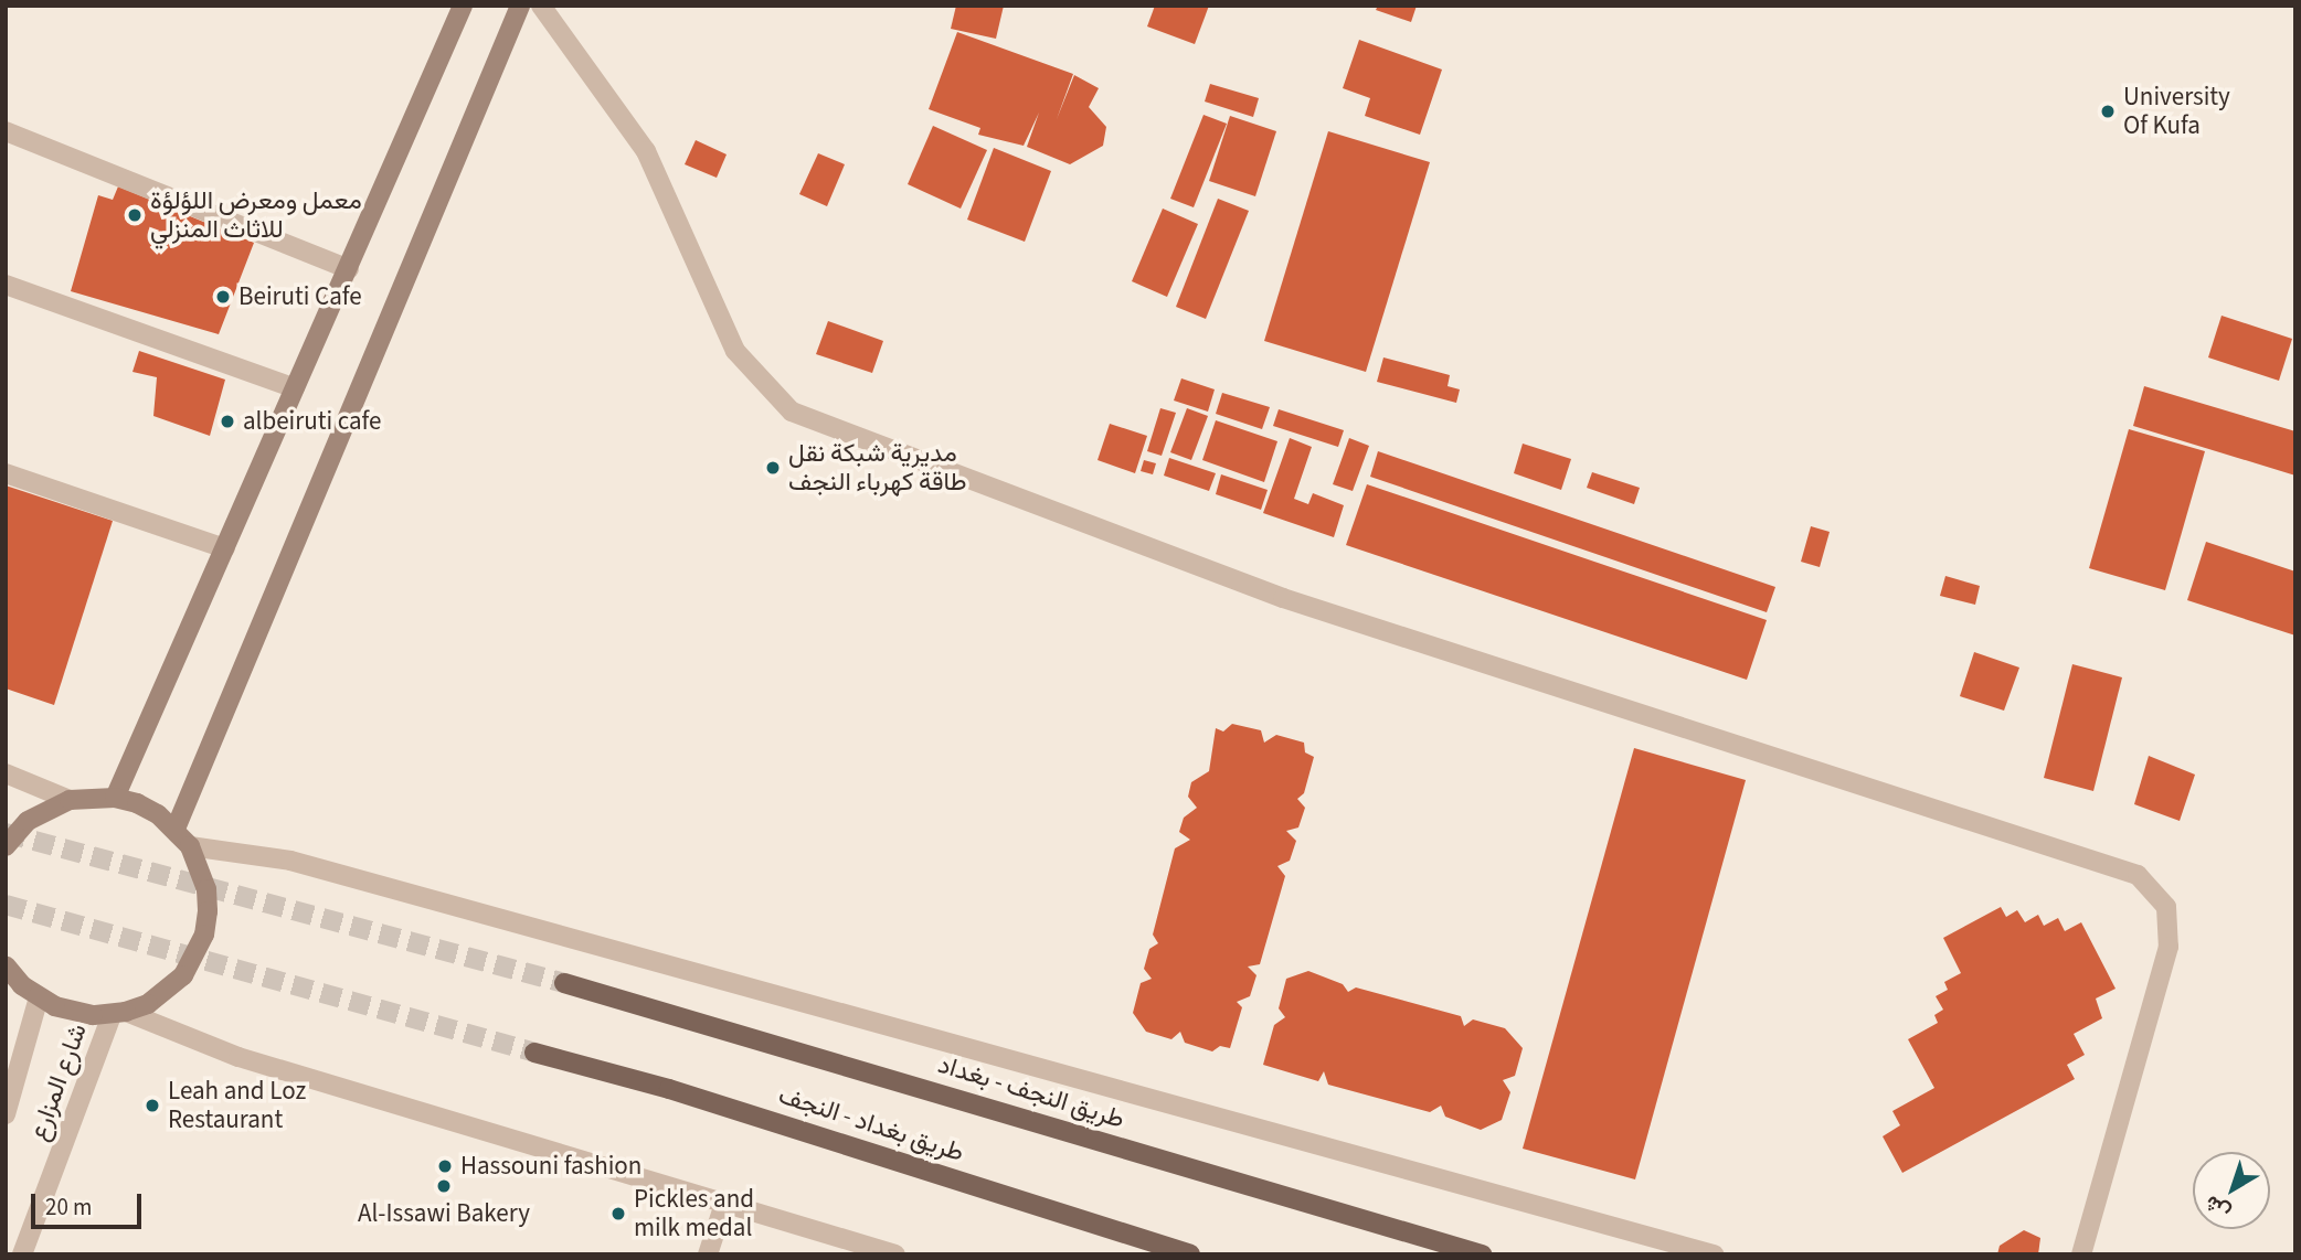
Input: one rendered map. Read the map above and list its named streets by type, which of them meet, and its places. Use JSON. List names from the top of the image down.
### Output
{
  "streets": {
    "main road": ["طريق النجف - بغداد", "طريق بغداد - النجف"],
    "street": ["شارع المزارع"]
  },
  "places": [
    "University Of Kufa",
    "معمل ومعرض اللؤلؤة للاثاث المنزلي",
    "Beiruti Cafe",
    "albeiruti cafe",
    "مديرية شبكة نقل طاقة كهرباء النجف",
    "Leah and Loz Restaurant",
    "Hassouni fashion",
    "Al-Issawi Bakery",
    "Pickles and milk medal"
  ],
  "scale_bar": "20 m",
  "north": "bottom left"
}
